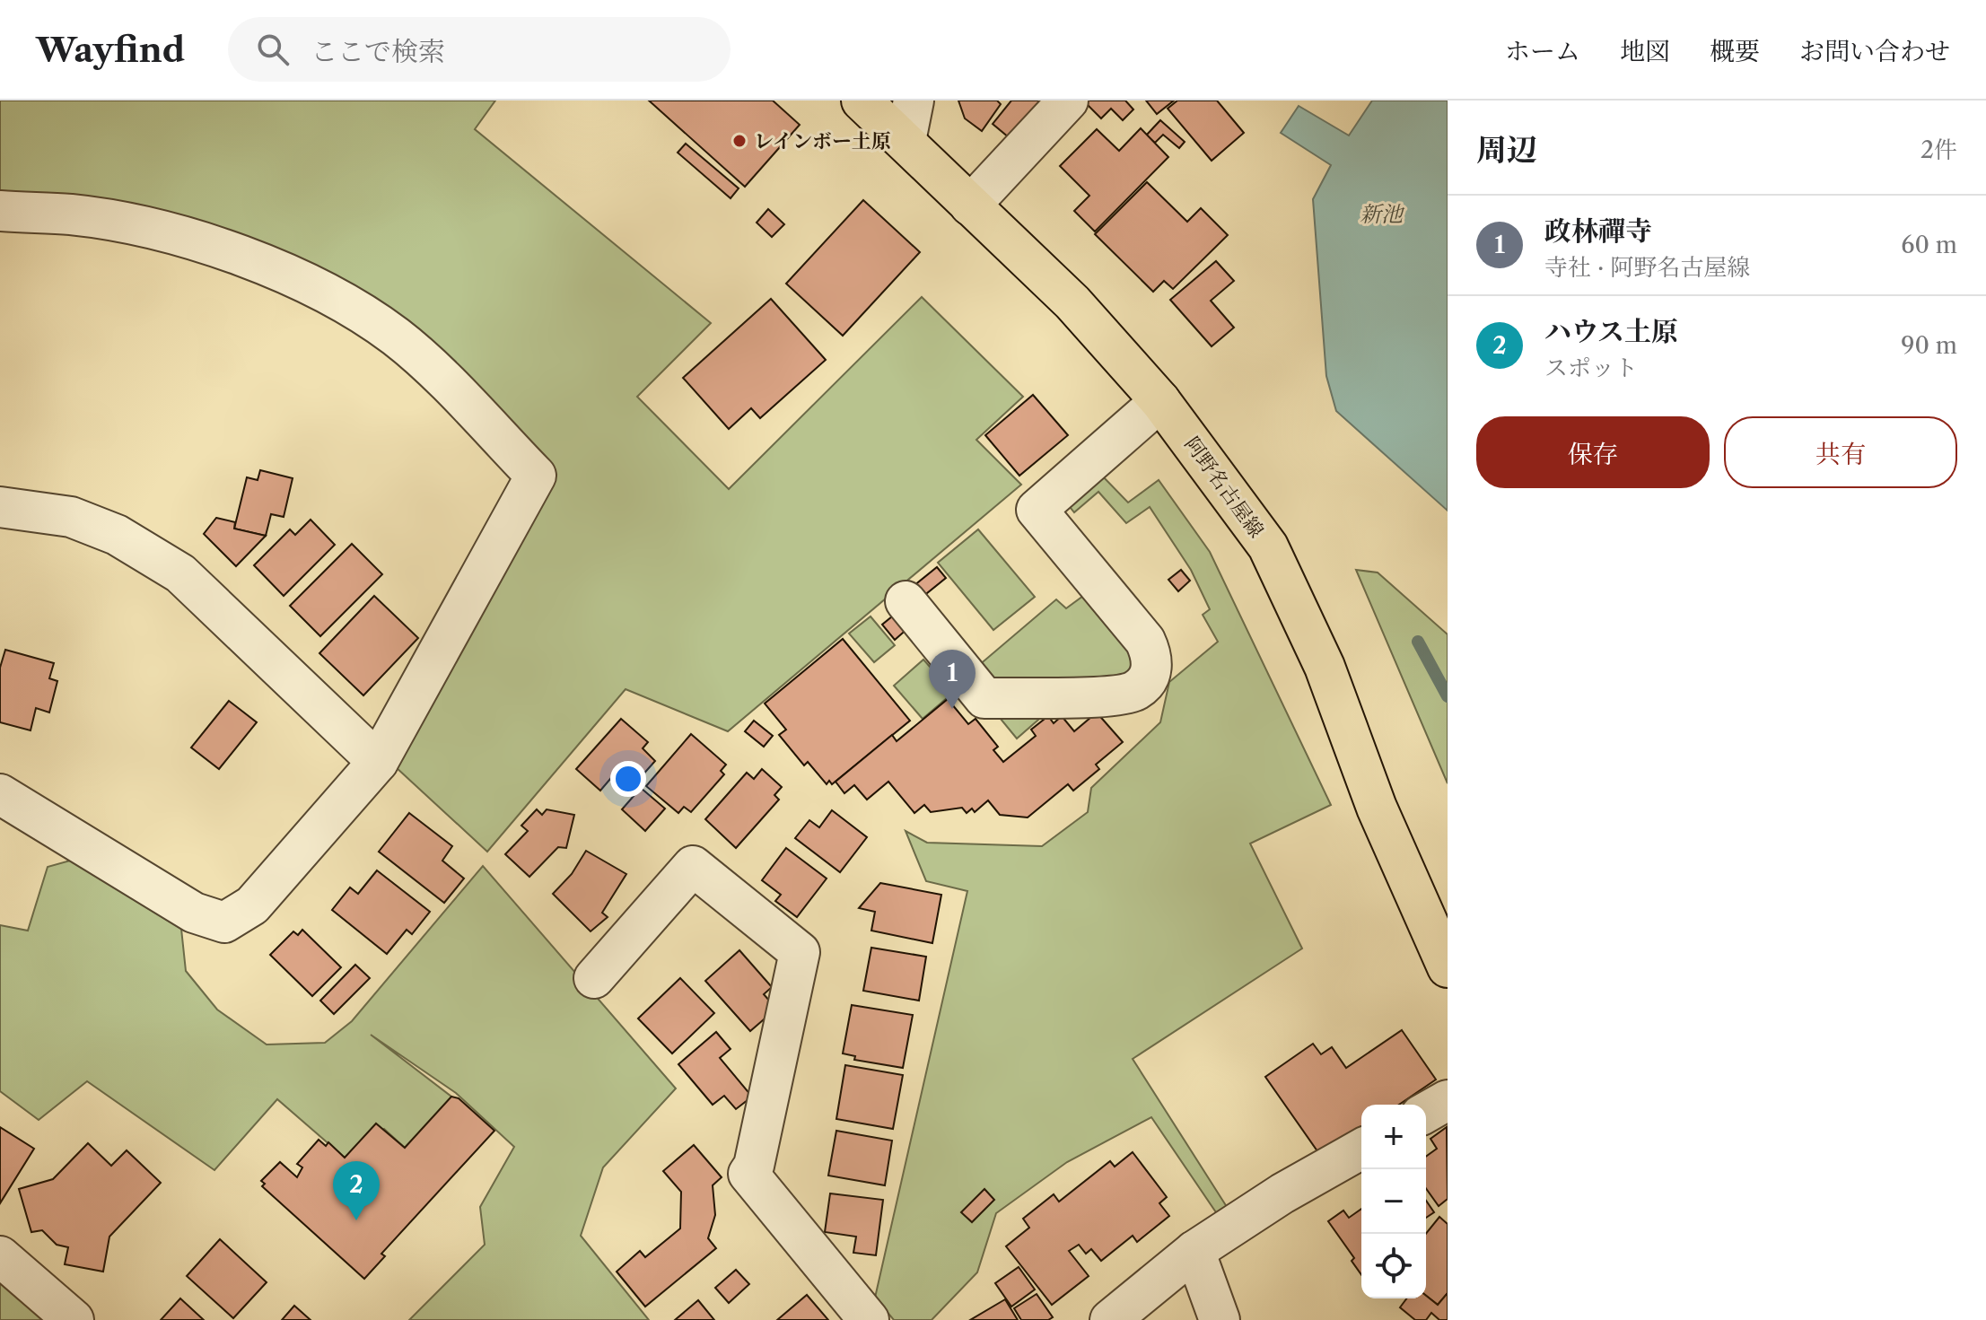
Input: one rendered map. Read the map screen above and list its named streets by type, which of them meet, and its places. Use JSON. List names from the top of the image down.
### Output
{
  "streets": {
    "main road": ["阿野名古屋線"]
  },
  "water": ["新池"],
  "places": ["レインボー土原"],
  "page": {
    "header": "Wayfind",
    "search": "ここで検索",
    "nav": [
      "ホーム",
      "地図",
      "概要",
      "お問い合わせ"
    ],
    "heading": ["周辺", "2件"],
    "list": [
      {
        "mark": "1",
        "name": "政林禪寺",
        "note": "寺社 · 阿野名古屋線",
        "value": "60 m"
      },
      {
        "mark": "2",
        "name": "ハウス土原",
        "note": "スポット",
        "value": "90 m"
      }
    ],
    "buttons": ["保存", "共有"],
    "pins": ["1", "2"],
    "map_buttons": ["+", "−"]
  }
}
